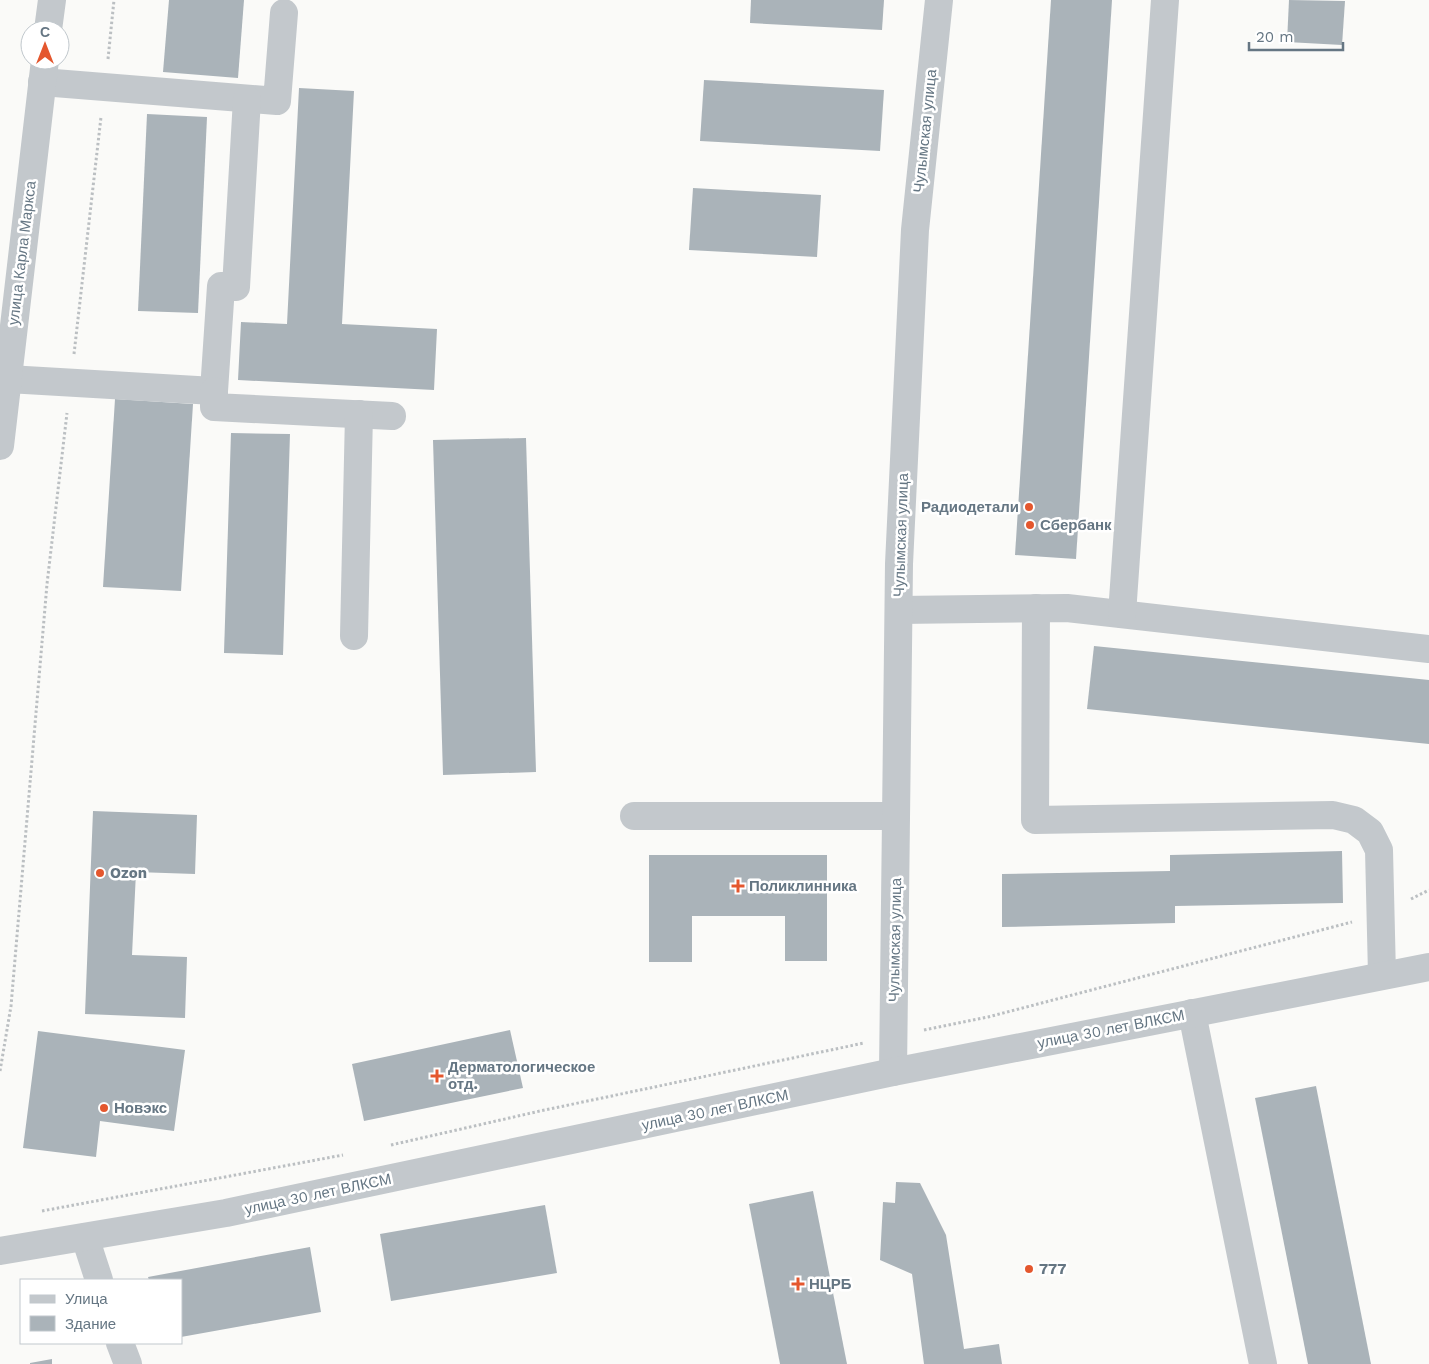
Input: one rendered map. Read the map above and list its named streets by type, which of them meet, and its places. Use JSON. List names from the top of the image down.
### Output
{
  "streets": {
    "street": ["Чулымская улица", "улица Карла Маркса", "улица 30 лет ВЛКСМ"]
  },
  "crossings": [
    ["Чулымская улица", "улица 30 лет ВЛКСМ"]
  ],
  "places": {
    "other": [
      "Радиодетали",
      "Сбербанк",
      "Ozon",
      "Новэкс",
      "777"
    ],
    "health": ["Поликлинника", "Дерматологическое отд.", "НЦРБ"]
  },
  "legend": ["Улица", "Здание"],
  "scale_bar": "20 m",
  "north": "top"
}
